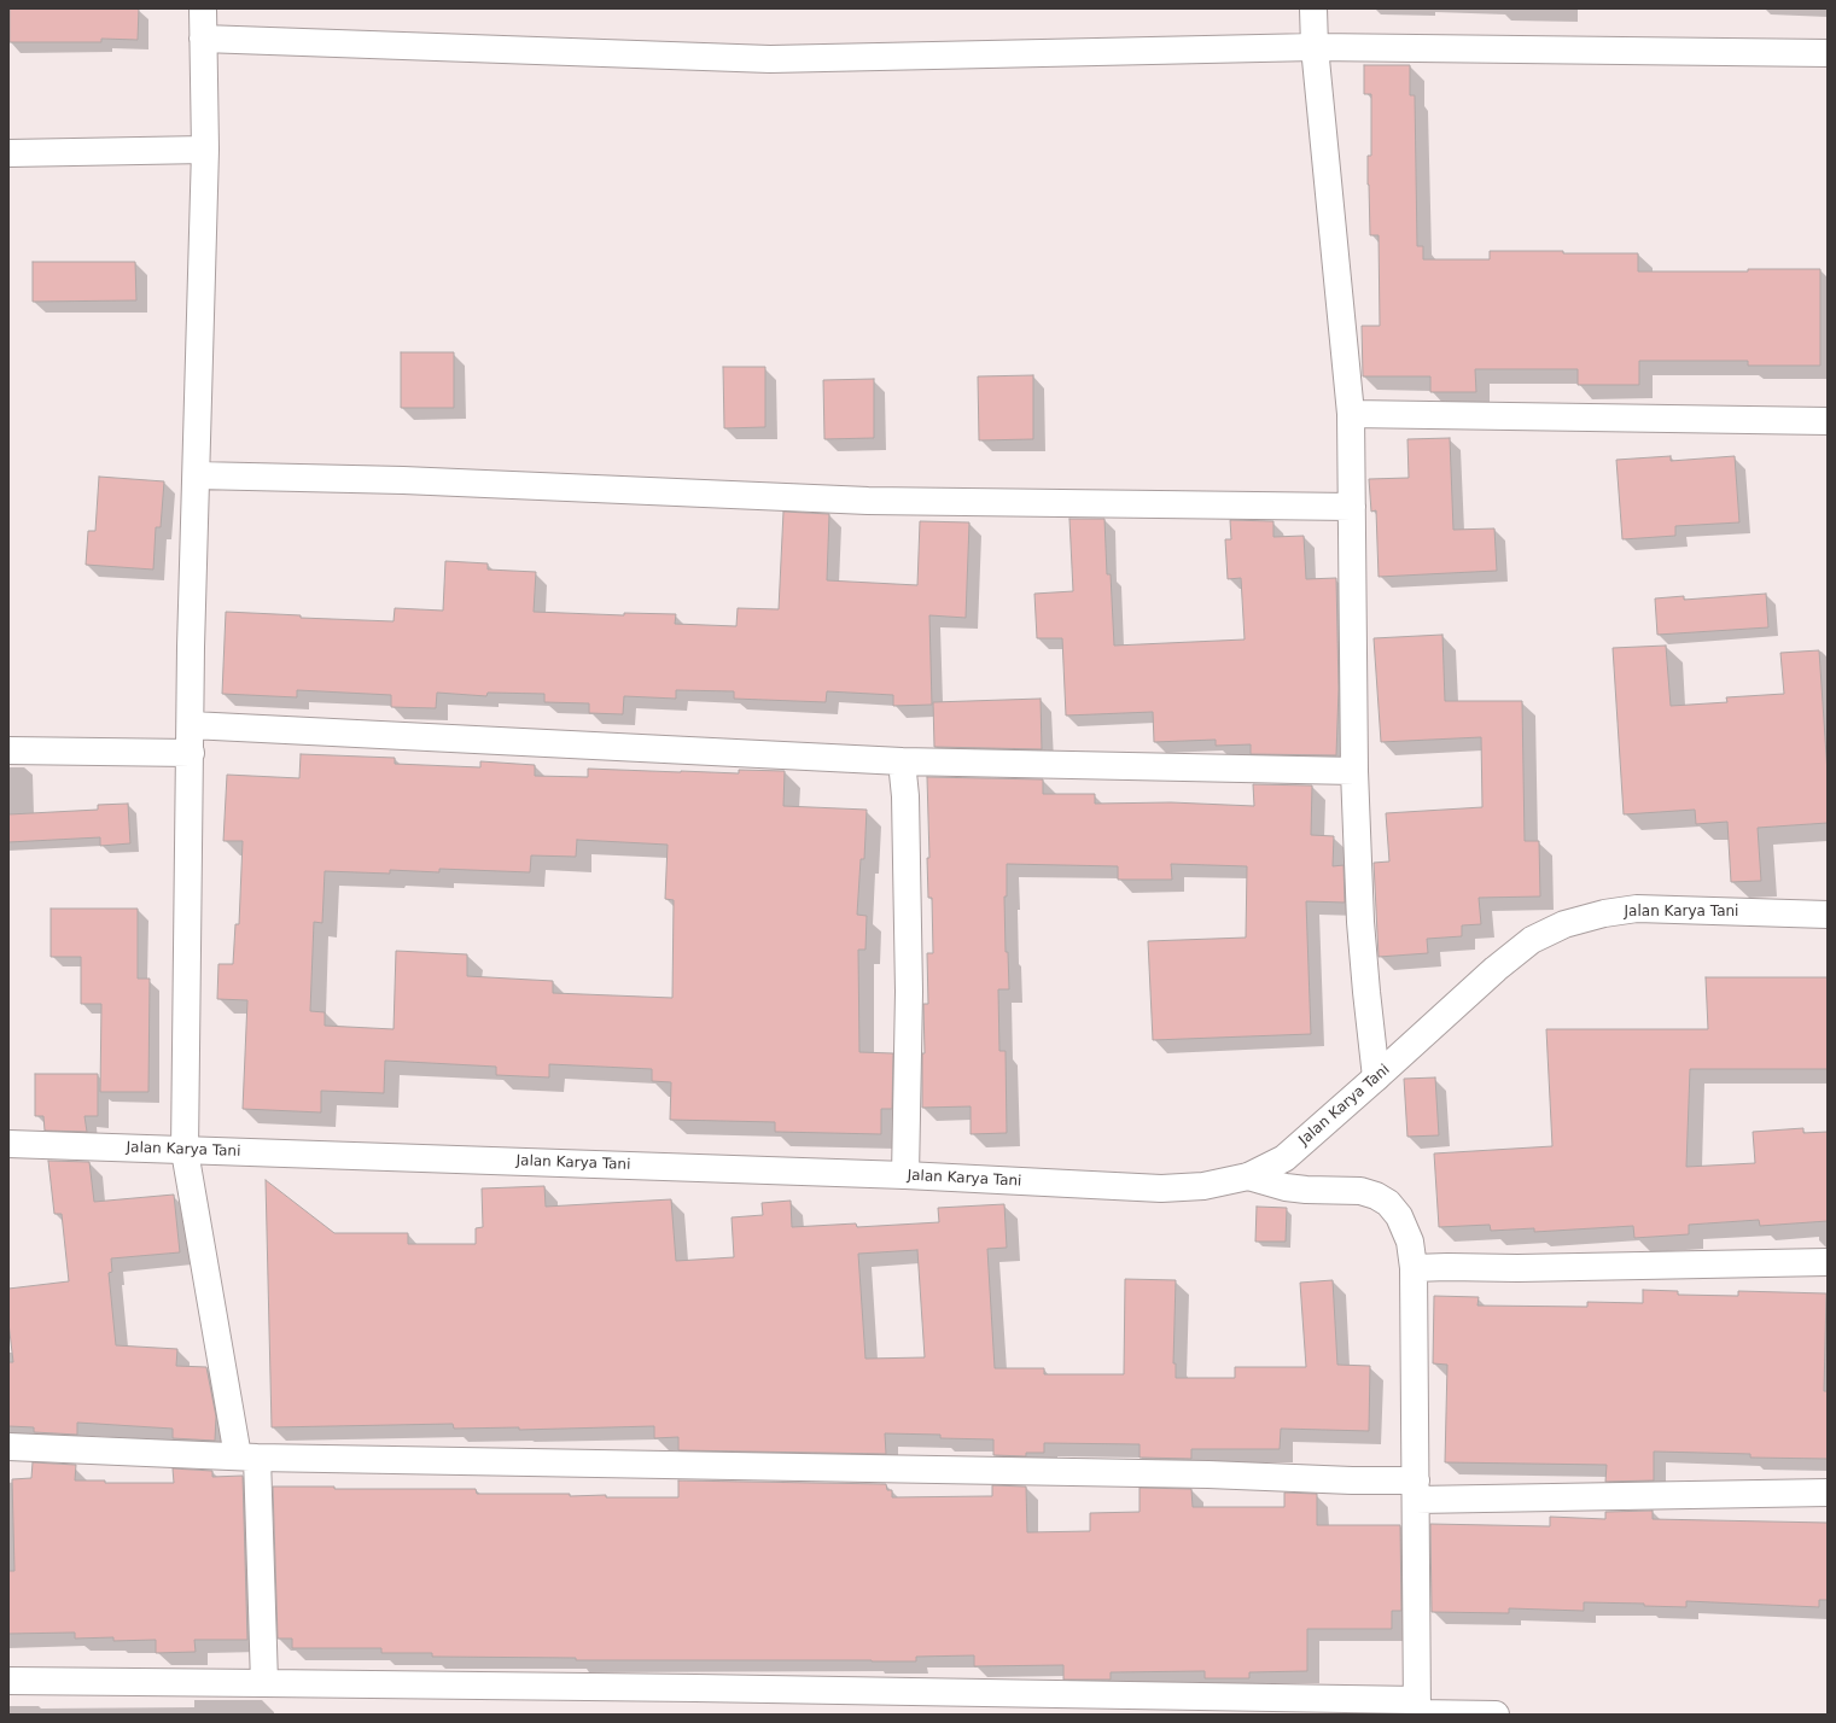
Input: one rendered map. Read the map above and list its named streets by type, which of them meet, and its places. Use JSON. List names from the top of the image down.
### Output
{
  "streets": {
    "street": ["Jalan Karya Tani"]
  }
}
